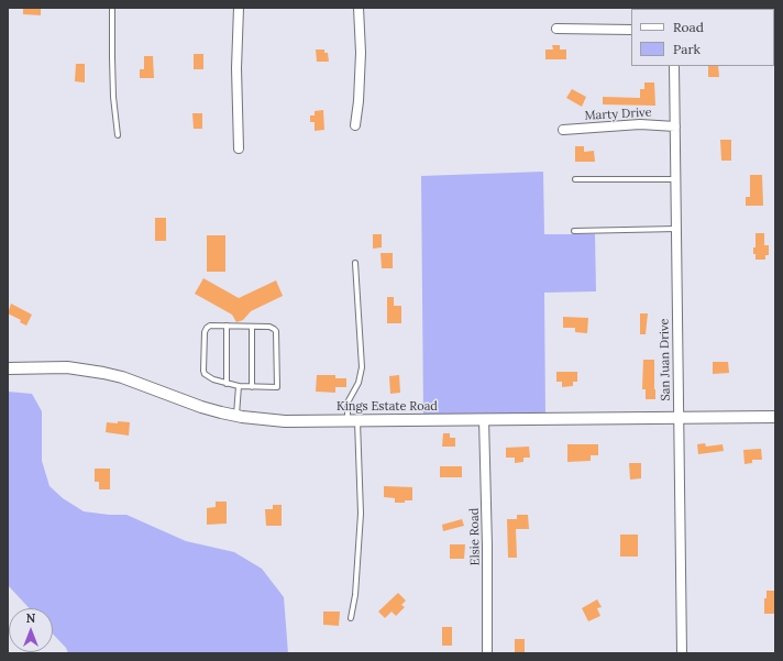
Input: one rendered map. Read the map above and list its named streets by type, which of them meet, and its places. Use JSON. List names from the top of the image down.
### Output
{
  "streets": {
    "street": [
      "Marty Drive",
      "San Juan Drive",
      "Kings Estate Road",
      "Elsie Road"
    ]
  },
  "crossings": [
    ["Marty Drive", "San Juan Drive"],
    ["San Juan Drive", "Kings Estate Road"],
    ["Kings Estate Road", "Elsie Road"]
  ],
  "legend": ["Road", "Park"],
  "north": "top"
}
